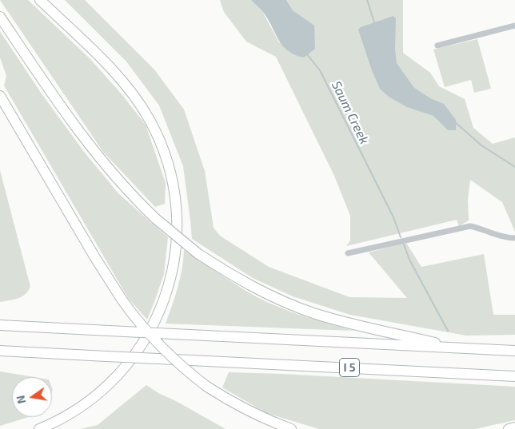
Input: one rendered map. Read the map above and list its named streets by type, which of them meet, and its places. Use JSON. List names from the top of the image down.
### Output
{
  "streets": {
    "highway": ["I 5"]
  },
  "water": ["Saum Creek"],
  "north": "left"
}
